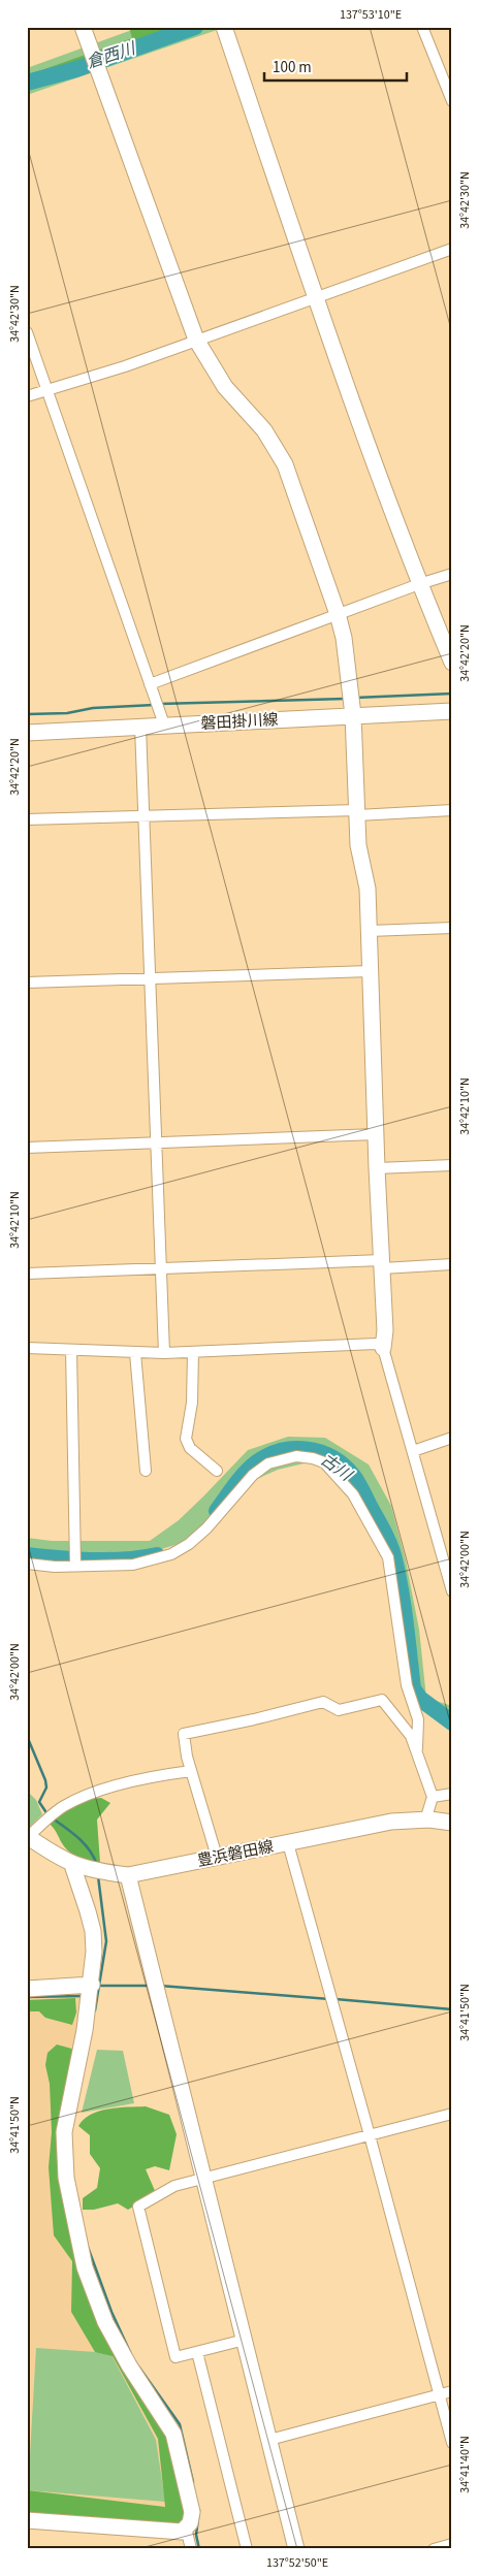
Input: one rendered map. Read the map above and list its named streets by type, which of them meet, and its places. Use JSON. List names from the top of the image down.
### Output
{
  "streets": {
    "street": ["磐田掛川線", "豊浜磐田線"]
  },
  "water": ["倉西川", "古川"],
  "scale_bar": "100 m",
  "coordinates": [
    "137°53'10\"E",
    "34°42'30\"N",
    "34°42'20\"N",
    "34°42'10\"N",
    "34°42'00\"N",
    "34°41'50\"N",
    "34°41'40\"N",
    "137°52'50\"E"
  ]
}
